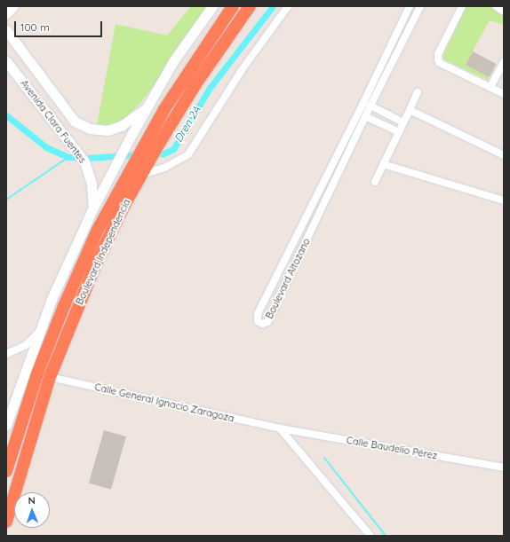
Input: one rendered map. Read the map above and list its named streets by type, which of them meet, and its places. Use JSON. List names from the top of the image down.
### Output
{
  "streets": {
    "highway": ["Boulevard Independencia"],
    "main road": ["Avenida Clara Fuentes"],
    "street": ["Boulevard Altozano", "Calle General Ignacio Zaragoza", "Calle Baudelio Pérez"]
  },
  "crossings": [
    ["Boulevard Independencia", "Calle General Ignacio Zaragoza"],
    ["Calle General Ignacio Zaragoza", "Calle Baudelio Pérez"]
  ],
  "water": ["Dren 2A"],
  "scale_bar": "100 m",
  "north": "top"
}
